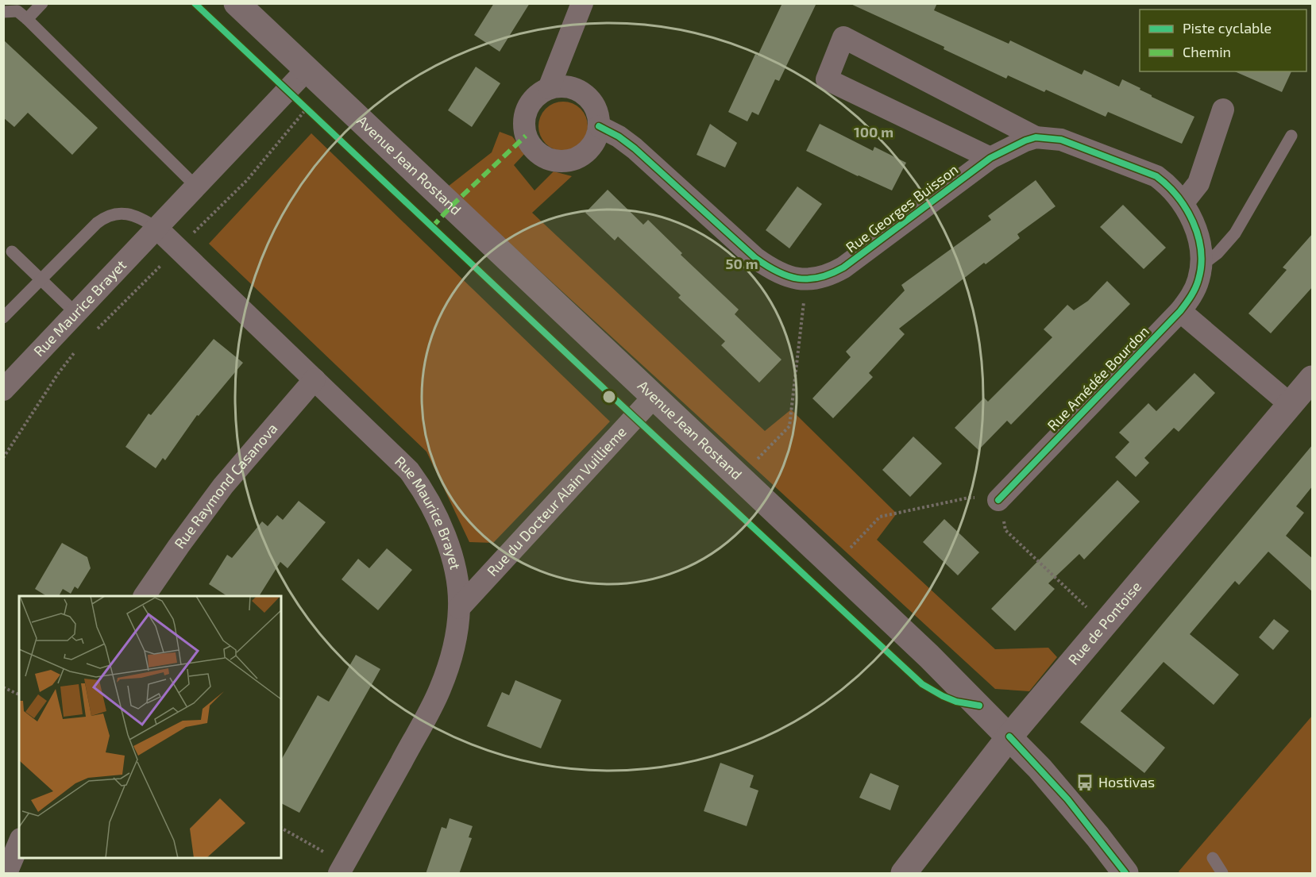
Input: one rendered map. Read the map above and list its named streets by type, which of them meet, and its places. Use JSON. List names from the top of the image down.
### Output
{
  "streets": {
    "street": [
      "Avenue Jean Rostand",
      "Rue Georges Buisson",
      "Rue Maurice Brayet",
      "Rue Amédée Bourdon",
      "Rue Raymond Casanova",
      "Rue du Docteur Alain Vuillieme",
      "Rue de Pontoise"
    ]
  },
  "crossings": [
    ["Avenue Jean Rostand", "Rue Maurice Brayet"],
    ["Avenue Jean Rostand", "Rue du Docteur Alain Vuillieme"],
    ["Avenue Jean Rostand", "Rue de Pontoise"],
    ["Rue Georges Buisson", "Rue Amédée Bourdon"],
    ["Rue Maurice Brayet", "Rue Raymond Casanova"],
    ["Rue Maurice Brayet", "Rue du Docteur Alain Vuillieme"]
  ],
  "places": {
    "bus stop": ["Hostivas"]
  },
  "legend": ["Piste cyclable", "Chemin"],
  "rings": ["100 m", "50 m"]
}
